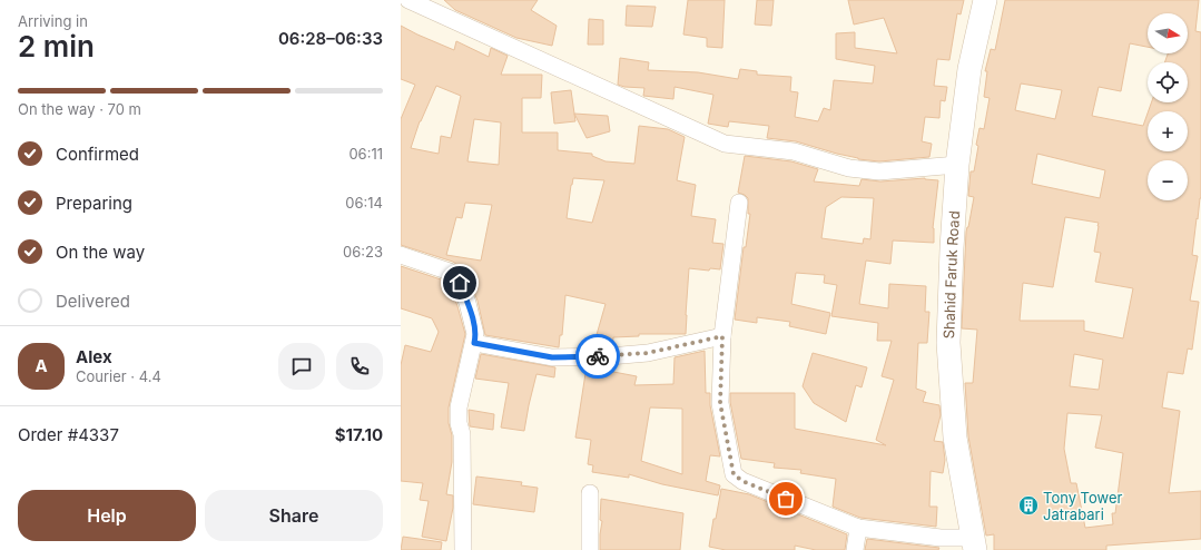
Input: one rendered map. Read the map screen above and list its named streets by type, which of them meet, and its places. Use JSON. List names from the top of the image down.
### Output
{
  "streets": {
    "main road": ["Shahid Faruk Road"]
  },
  "places": {
    "building": ["Tony Tower Jatrabari"]
  },
  "north": "right",
  "page": {
    "heading": ["2 min", "Arriving in", "06:28–06:33"],
    "panel": [
      "Alex",
      "Courier · 4.4",
      "Order #4337",
      "$17.10"
    ],
    "map_buttons": ["+", "−"],
    "bar": "On the way · 70 m",
    "list": [
      ["Confirmed", "06:11"],
      ["Preparing", "06:14"],
      ["On the way", "06:23"],
      "Delivered"
    ],
    "round": "A",
    "buttons": ["Help", "Share"]
  }
}
